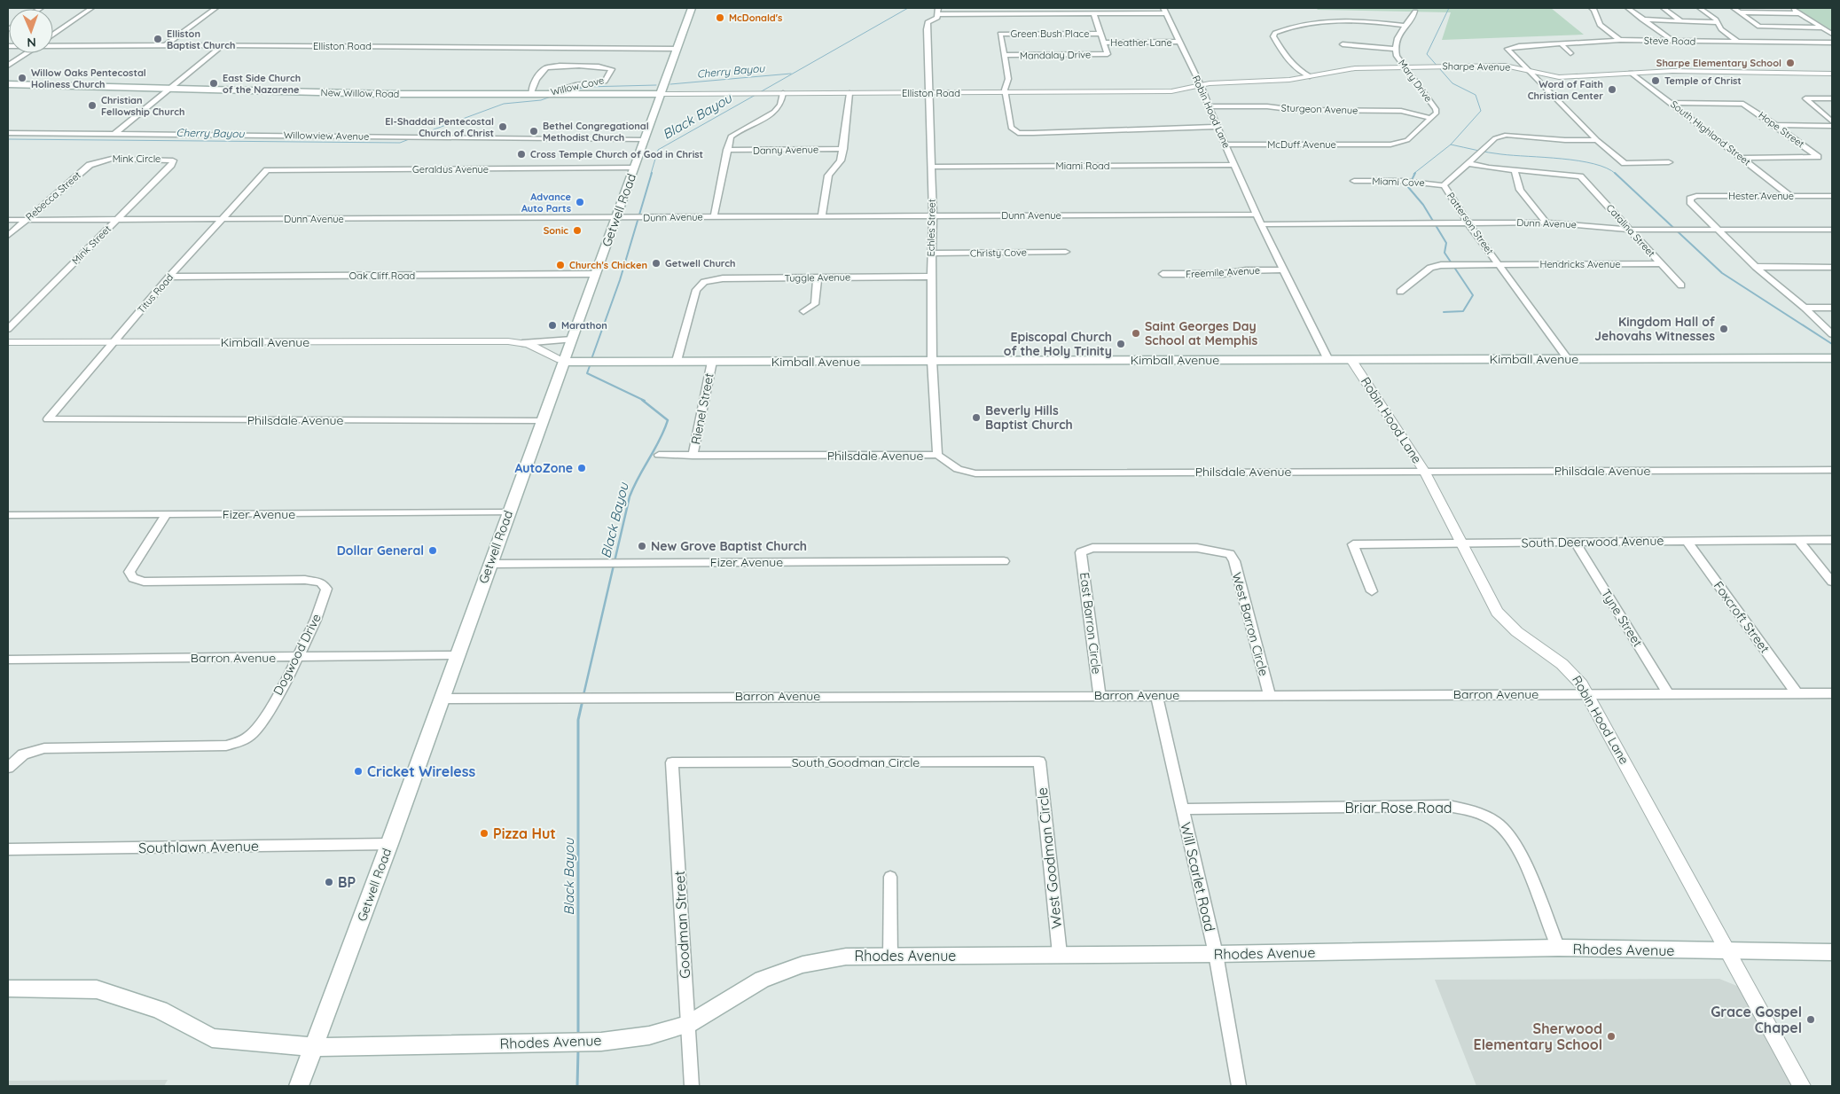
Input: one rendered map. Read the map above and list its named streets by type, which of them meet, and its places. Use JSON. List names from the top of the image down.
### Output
{
  "streets": {
    "main road": [
      "New Willow Road",
      "Getwell Road",
      "Kimball Avenue",
      "Rhodes Avenue"
    ],
    "street": [
      "Green Bush Place",
      "Steve Road",
      "Heather Lane",
      "Elliston Road",
      "Mandalay Drive",
      "Sharpe Avenue",
      "Mary Drive",
      "Willow Cove",
      "Sturgeon Avenue",
      "Robin Hood Lane",
      "Hope Street",
      "South Highland Street",
      "Willowview Avenue",
      "McDuff Avenue",
      "Danny Avenue",
      "Mink Circle",
      "Miami Road",
      "Geraldus Avenue",
      "Miami Cove",
      "Rebecca Street",
      "Hester Avenue",
      "Dunn Avenue",
      "Patterson Street",
      "Echles Street",
      "Catalina Street",
      "Mink Street",
      "Christy Cove",
      "Hendricks Avenue",
      "Freemile Avenue",
      "Oak Cliff Road",
      "Tuggle Avenue",
      "Titus Road",
      "Rienel Street",
      "Philsdale Avenue",
      "Fizer Avenue",
      "South Deerwood Avenue",
      "Foxcroft Street",
      "Tyne Street",
      "East Barron Circle",
      "West Barron Circle",
      "Dogwood Drive",
      "Barron Avenue",
      "South Goodman Circle",
      "Briar Rose Road",
      "Southlawn Avenue",
      "West Goodman Circle",
      "Will Scarlet Road",
      "Goodman Street"
    ]
  },
  "crossings": [
    ["Green Bush Place", "Mandalay Drive"],
    ["Steve Road", "Sharpe Avenue"],
    ["Heather Lane", "Mandalay Drive"],
    ["Heather Lane", "Robin Hood Lane"],
    ["Elliston Road", "Sharpe Avenue"],
    ["Elliston Road", "New Willow Road"],
    ["Elliston Road", "Robin Hood Lane"],
    ["Elliston Road", "Getwell Road"],
    ["Elliston Road", "Echles Street"],
    ["Sharpe Avenue", "Mary Drive"],
    ["Sharpe Avenue", "Robin Hood Lane"],
    ["Sharpe Avenue", "South Highland Street"],
    ["Mary Drive", "Sturgeon Avenue"],
    ["Mary Drive", "McDuff Avenue"],
    ["Willow Cove", "New Willow Road"],
    ["New Willow Road", "Getwell Road"],
    ["Sturgeon Avenue", "Robin Hood Lane"],
    ["Robin Hood Lane", "McDuff Avenue"],
    ["Robin Hood Lane", "Miami Road"],
    ["Robin Hood Lane", "Dunn Avenue"],
    ["Robin Hood Lane", "Freemile Avenue"],
    ["Robin Hood Lane", "Kimball Avenue"],
    ["Robin Hood Lane", "Philsdale Avenue"],
    ["Robin Hood Lane", "South Deerwood Avenue"],
    ["Robin Hood Lane", "Barron Avenue"],
    ["Robin Hood Lane", "Rhodes Avenue"],
    ["Hope Street", "South Highland Street"],
    ["South Highland Street", "Hester Avenue"],
    ["Willowview Avenue", "Getwell Road"],
    ["Mink Circle", "Rebecca Street"],
    ["Mink Circle", "Mink Street"],
    ["Miami Road", "Echles Street"],
    ["Geraldus Avenue", "Getwell Road"],
    ["Geraldus Avenue", "Titus Road"],
    ["Miami Cove", "Patterson Street"],
    ["Rebecca Street", "Dunn Avenue"],
    ["Hester Avenue", "Dunn Avenue"],
    ["Getwell Road", "Dunn Avenue"],
    ["Getwell Road", "Oak Cliff Road"],
    ["Getwell Road", "Kimball Avenue"],
    ["Getwell Road", "Philsdale Avenue"],
    ["Getwell Road", "Fizer Avenue"],
    ["Getwell Road", "Barron Avenue"],
    ["Getwell Road", "Southlawn Avenue"],
    ["Getwell Road", "Rhodes Avenue"],
    ["Dunn Avenue", "Patterson Street"],
    ["Dunn Avenue", "Echles Street"],
    ["Dunn Avenue", "Catalina Street"],
    ["Dunn Avenue", "Mink Street"],
    ["Dunn Avenue", "Titus Road"],
    ["Patterson Street", "Hendricks Avenue"],
    ["Patterson Street", "Kimball Avenue"],
    ["Echles Street", "Christy Cove"],
    ["Echles Street", "Tuggle Avenue"],
    ["Echles Street", "Kimball Avenue"],
    ["Echles Street", "Philsdale Avenue"],
    ["Catalina Street", "Hendricks Avenue"],
    ["Oak Cliff Road", "Titus Road"],
    ["Tuggle Avenue", "Kimball Avenue"],
    ["Titus Road", "Kimball Avenue"],
    ["Titus Road", "Philsdale Avenue"],
    ["Kimball Avenue", "Rienel Street"],
    ["Rienel Street", "Philsdale Avenue"],
    ["Fizer Avenue", "Dogwood Drive"],
    ["South Deerwood Avenue", "Foxcroft Street"],
    ["South Deerwood Avenue", "Tyne Street"],
    ["Foxcroft Street", "Barron Avenue"],
    ["Tyne Street", "Barron Avenue"],
    ["East Barron Circle", "West Barron Circle"],
    ["East Barron Circle", "Barron Avenue"],
    ["West Barron Circle", "Barron Avenue"],
    ["Dogwood Drive", "Barron Avenue"],
    ["Barron Avenue", "Will Scarlet Road"],
    ["South Goodman Circle", "West Goodman Circle"],
    ["South Goodman Circle", "Goodman Street"],
    ["Briar Rose Road", "Will Scarlet Road"],
    ["Briar Rose Road", "Rhodes Avenue"],
    ["West Goodman Circle", "Rhodes Avenue"],
    ["Will Scarlet Road", "Rhodes Avenue"],
    ["Goodman Street", "Rhodes Avenue"]
  ],
  "water": ["Cherry Bayou", "Black Bayou"],
  "places": [
    "McDonald's",
    "Elliston Baptist Church",
    "Sharpe Elementary School",
    "Willow Oaks Pentecostal Holiness Church",
    "Temple of Christ",
    "East Side Church of the Nazarene",
    "Word of Faith Christian Center",
    "Christian Fellowship Church",
    "El-Shaddai Pentecostal Church of Christ",
    "Bethel Congregational Methodist Church",
    "Cross Temple Church of God in Christ",
    "Advance Auto Parts",
    "Sonic",
    "Getwell Church",
    "Church's Chicken",
    "Marathon",
    "Kingdom Hall of Jehovahs Witnesses",
    "Saint Georges Day School at Memphis",
    "Episcopal Church of the Holy Trinity",
    "Beverly Hills Baptist Church",
    "AutoZone",
    "New Grove Baptist Church",
    "Dollar General",
    "Cricket Wireless",
    "Pizza Hut",
    "BP",
    "Grace Gospel Chapel",
    "Sherwood Elementary School"
  ],
  "north": "bottom"
}
